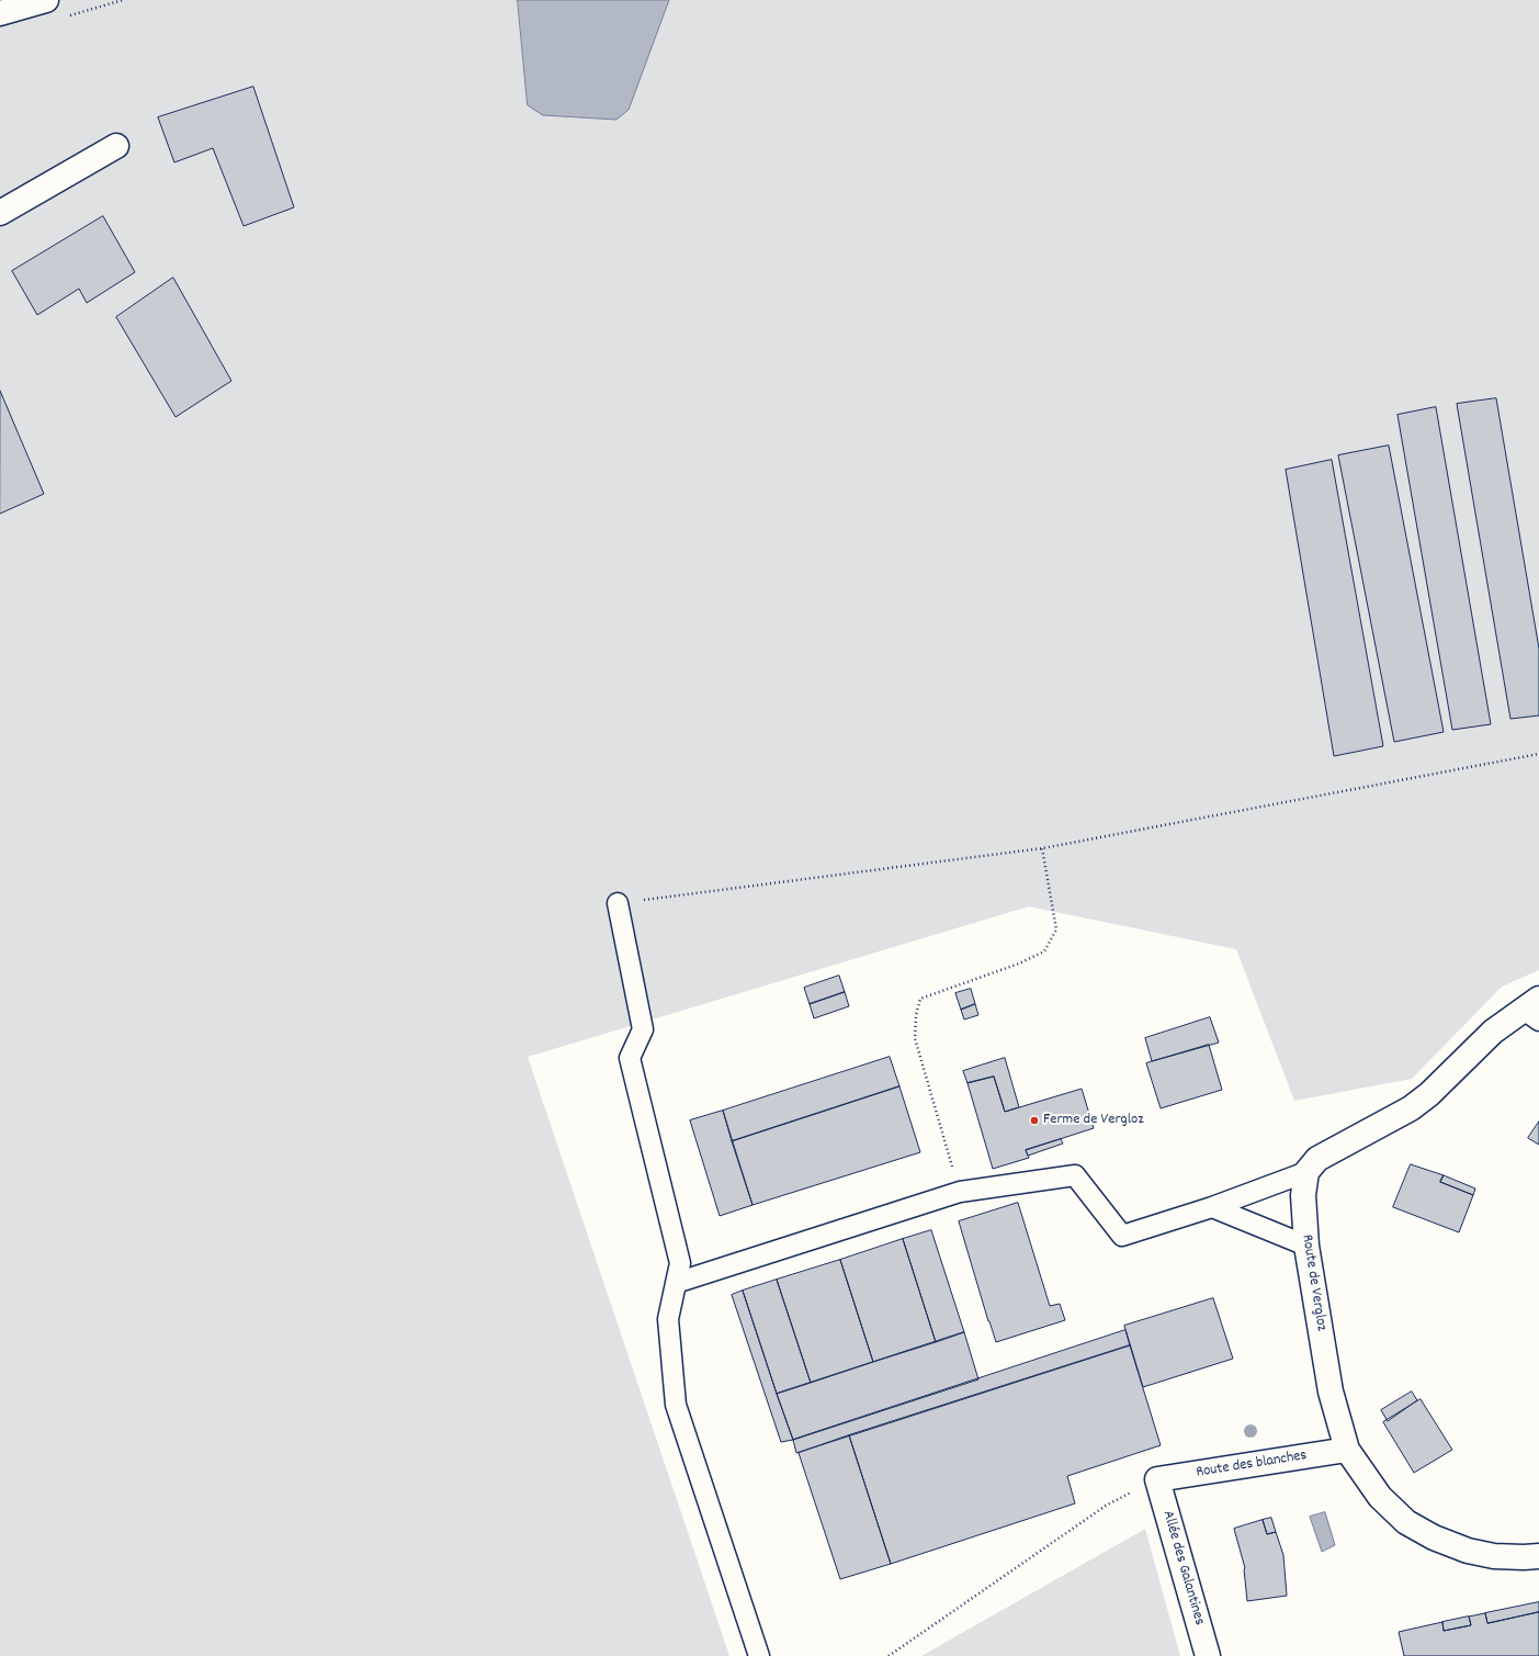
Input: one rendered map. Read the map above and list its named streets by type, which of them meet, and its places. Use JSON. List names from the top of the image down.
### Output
{
  "streets": {
    "street": ["Route de Vergloz", "Route des blanches", "Allée des Galantines"]
  },
  "crossings": [
    ["Route de Vergloz", "Route des blanches"],
    ["Route des blanches", "Allée des Galantines"]
  ],
  "places": ["Ferme de Vergloz"]
}
